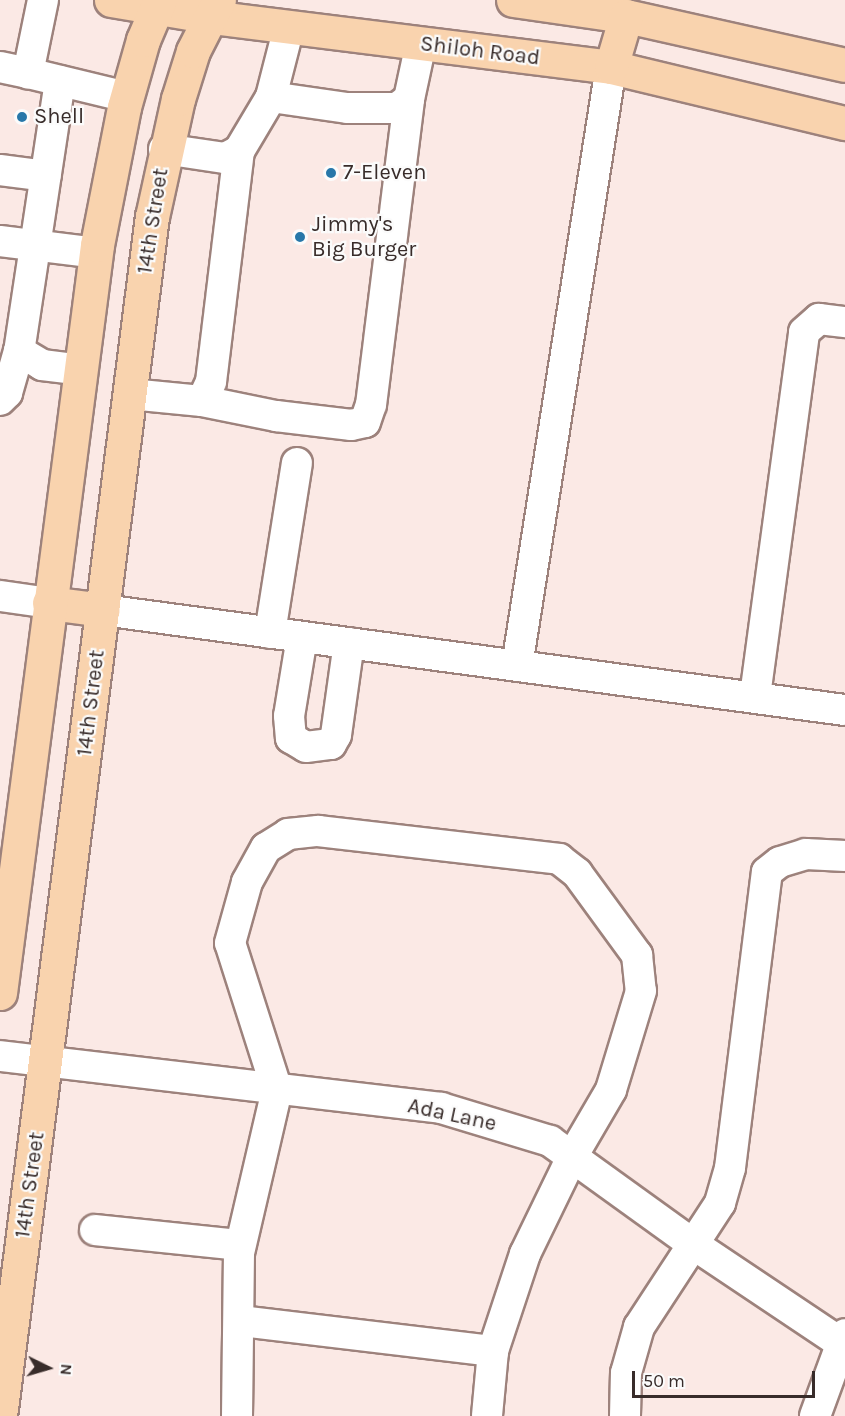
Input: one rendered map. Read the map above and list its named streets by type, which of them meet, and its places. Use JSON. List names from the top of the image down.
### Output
{
  "streets": {
    "main road": ["Shiloh Road", "14th Street"],
    "street": ["Ada Lane"]
  },
  "crossings": [
    ["Shiloh Road", "14th Street"],
    ["14th Street", "Ada Lane"]
  ],
  "places": ["Shell", "7-Eleven", "Jimmy's Big Burger"],
  "scale_bar": "50 m",
  "north": "right"
}
